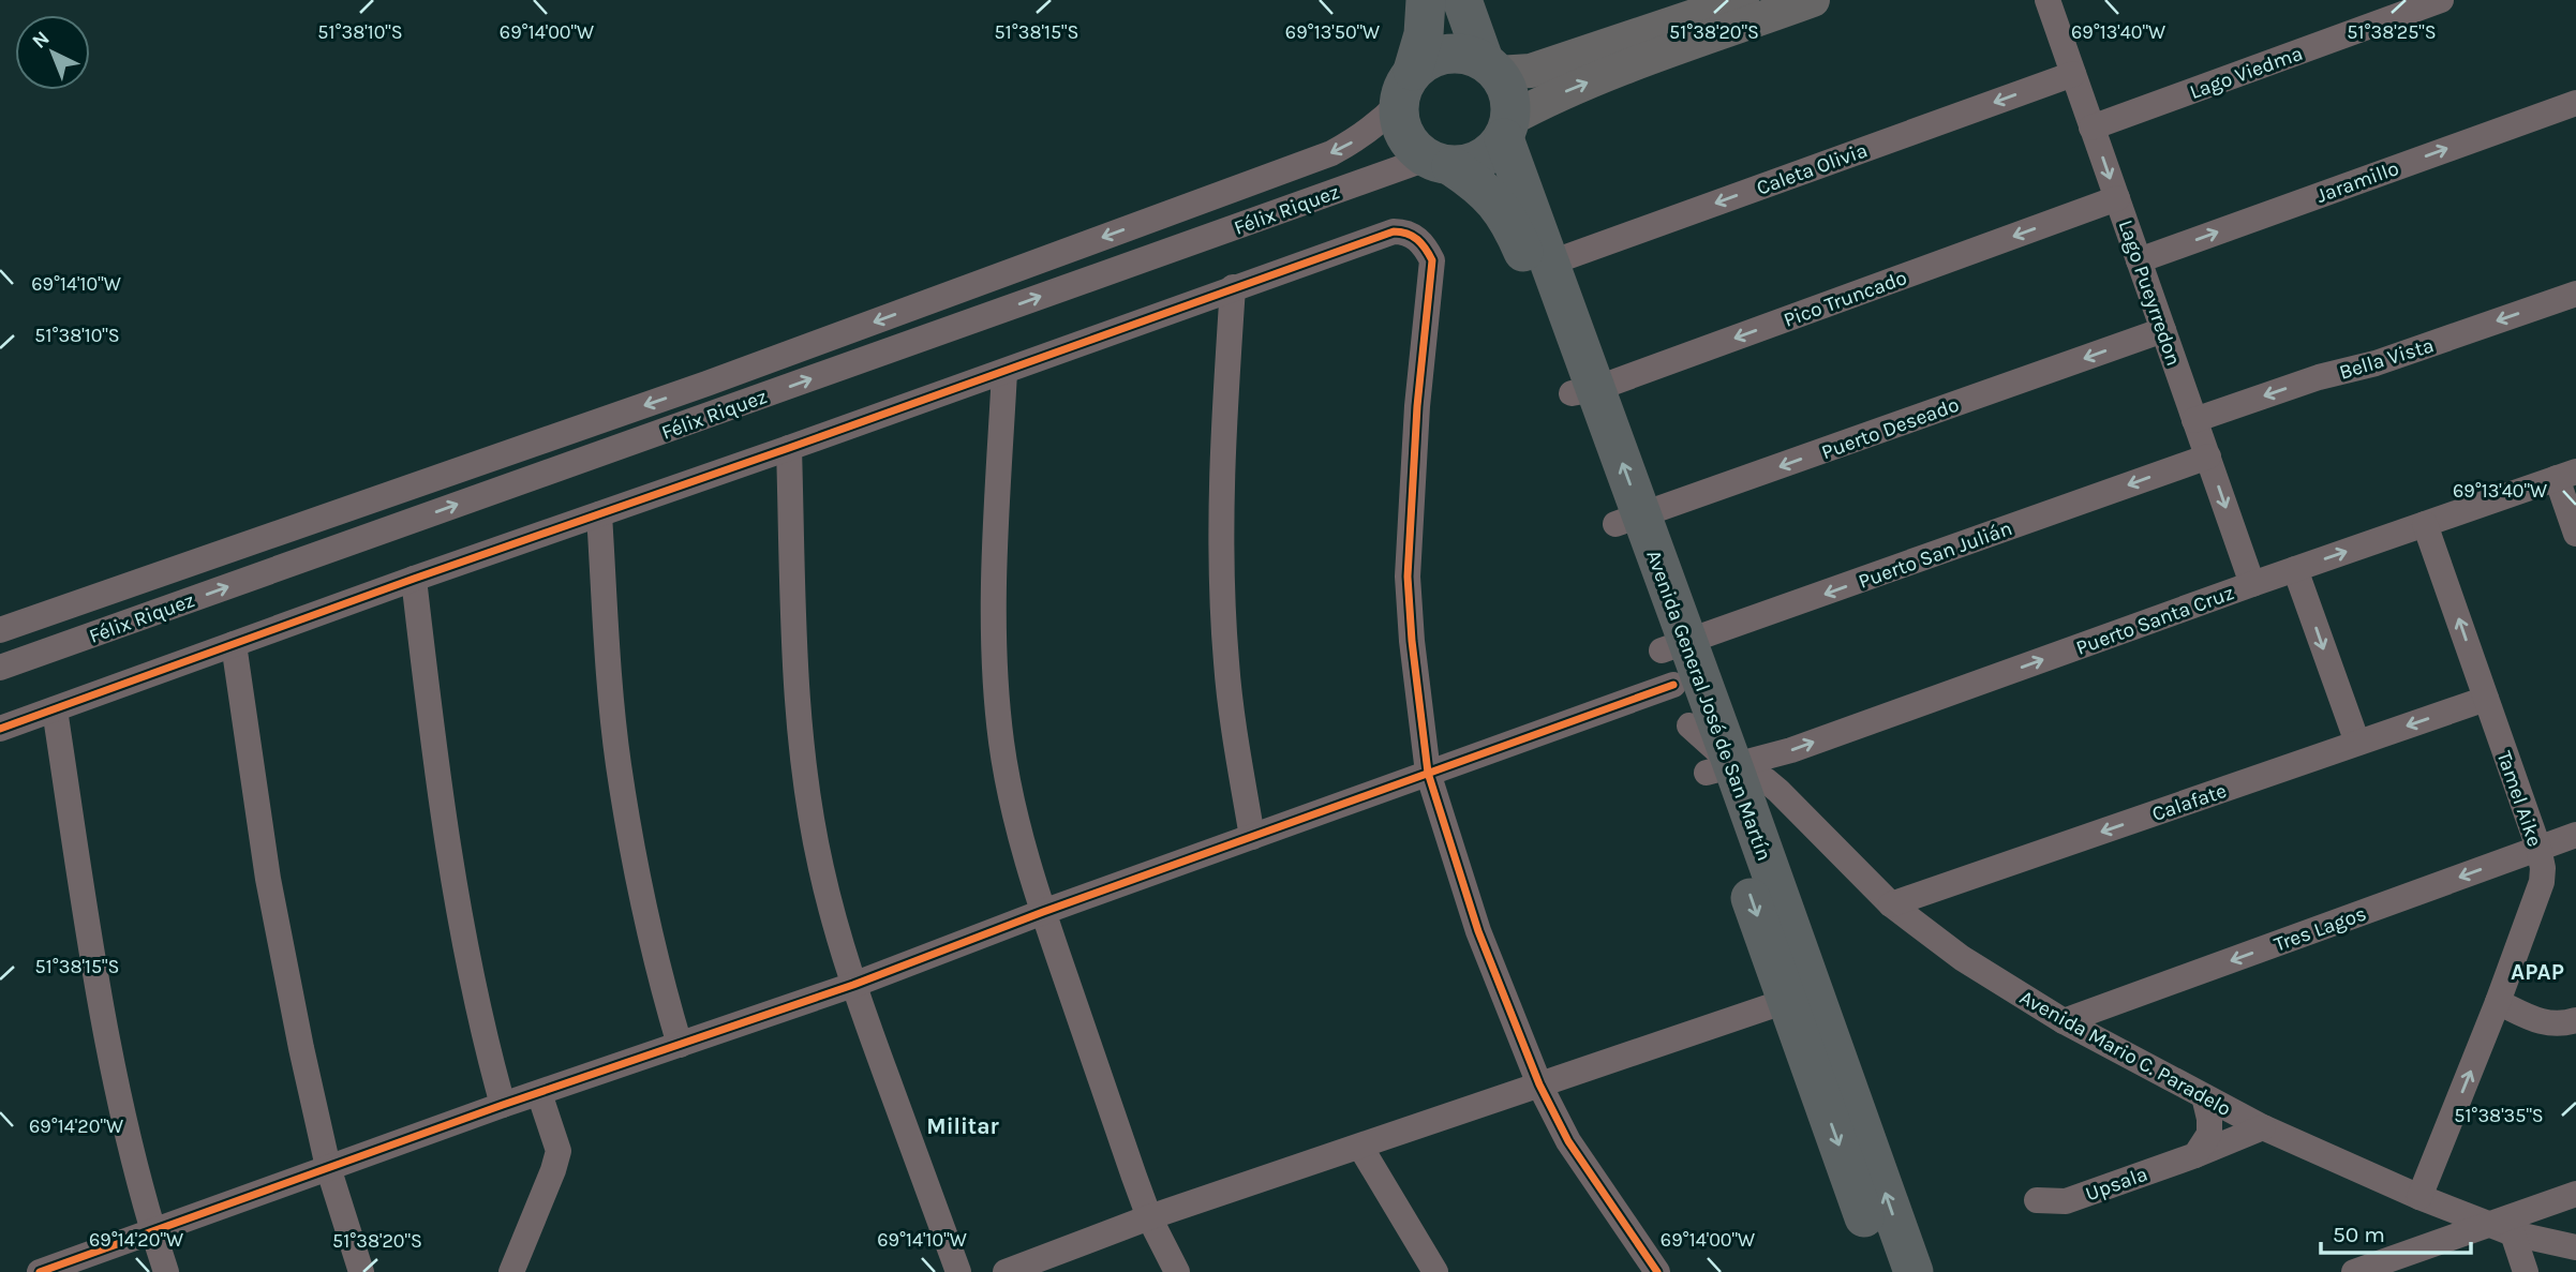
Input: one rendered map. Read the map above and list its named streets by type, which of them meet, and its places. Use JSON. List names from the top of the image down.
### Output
{
  "streets": {
    "highway": ["Avenida General José de San Martín"],
    "street": [
      "Lago Viedma",
      "Caleta Olivia",
      "Jaramillo",
      "Félix Riquez",
      "Lago Pueyrredon",
      "Pico Truncado",
      "Bella Vista",
      "Puerto Deseado",
      "Puerto San Julián",
      "Puerto Santa Cruz",
      "Tamel Aike",
      "Calafate",
      "Tres Lagos",
      "Avenida Mario C. Paradelo",
      "Upsala"
    ]
  },
  "crossings": [
    ["Lago Viedma", "Lago Pueyrredon"],
    ["Caleta Olivia", "Lago Pueyrredon"],
    ["Caleta Olivia", "Avenida General José de San Martín"],
    ["Jaramillo", "Lago Pueyrredon"],
    ["Félix Riquez", "Avenida General José de San Martín"],
    ["Lago Pueyrredon", "Pico Truncado"],
    ["Lago Pueyrredon", "Bella Vista"],
    ["Lago Pueyrredon", "Puerto Deseado"],
    ["Lago Pueyrredon", "Puerto San Julián"],
    ["Lago Pueyrredon", "Puerto Santa Cruz"],
    ["Pico Truncado", "Avenida General José de San Martín"],
    ["Puerto Deseado", "Avenida General José de San Martín"],
    ["Puerto San Julián", "Avenida General José de San Martín"],
    ["Puerto Santa Cruz", "Avenida General José de San Martín"],
    ["Puerto Santa Cruz", "Tamel Aike"],
    ["Puerto Santa Cruz", "Avenida Mario C. Paradelo"],
    ["Avenida General José de San Martín", "Avenida Mario C. Paradelo"],
    ["Tamel Aike", "Calafate"],
    ["Tamel Aike", "Tres Lagos"],
    ["Tamel Aike", "Avenida Mario C. Paradelo"],
    ["Calafate", "Avenida Mario C. Paradelo"],
    ["Tres Lagos", "Avenida Mario C. Paradelo"],
    ["Avenida Mario C. Paradelo", "Upsala"]
  ],
  "one_way": [
    "Caleta Olivia",
    "Jaramillo",
    "Pico Truncado",
    "Bella Vista",
    "Puerto Deseado",
    "Puerto Santa Cruz",
    "Calafate",
    "Tres Lagos"
  ],
  "districts": ["APAP", "Militar"],
  "scale_bar": "50 m",
  "north": "top left",
  "coordinates": [
    "51°38'10\"S",
    "51°38'15\"S",
    "51°38'20\"S",
    "51°38'25\"S",
    "69°14'00\"W",
    "69°13'50\"W",
    "69°13'40\"W",
    "69°14'10\"W",
    "51°38'35\"S",
    "69°14'20\"W"
  ]
}
